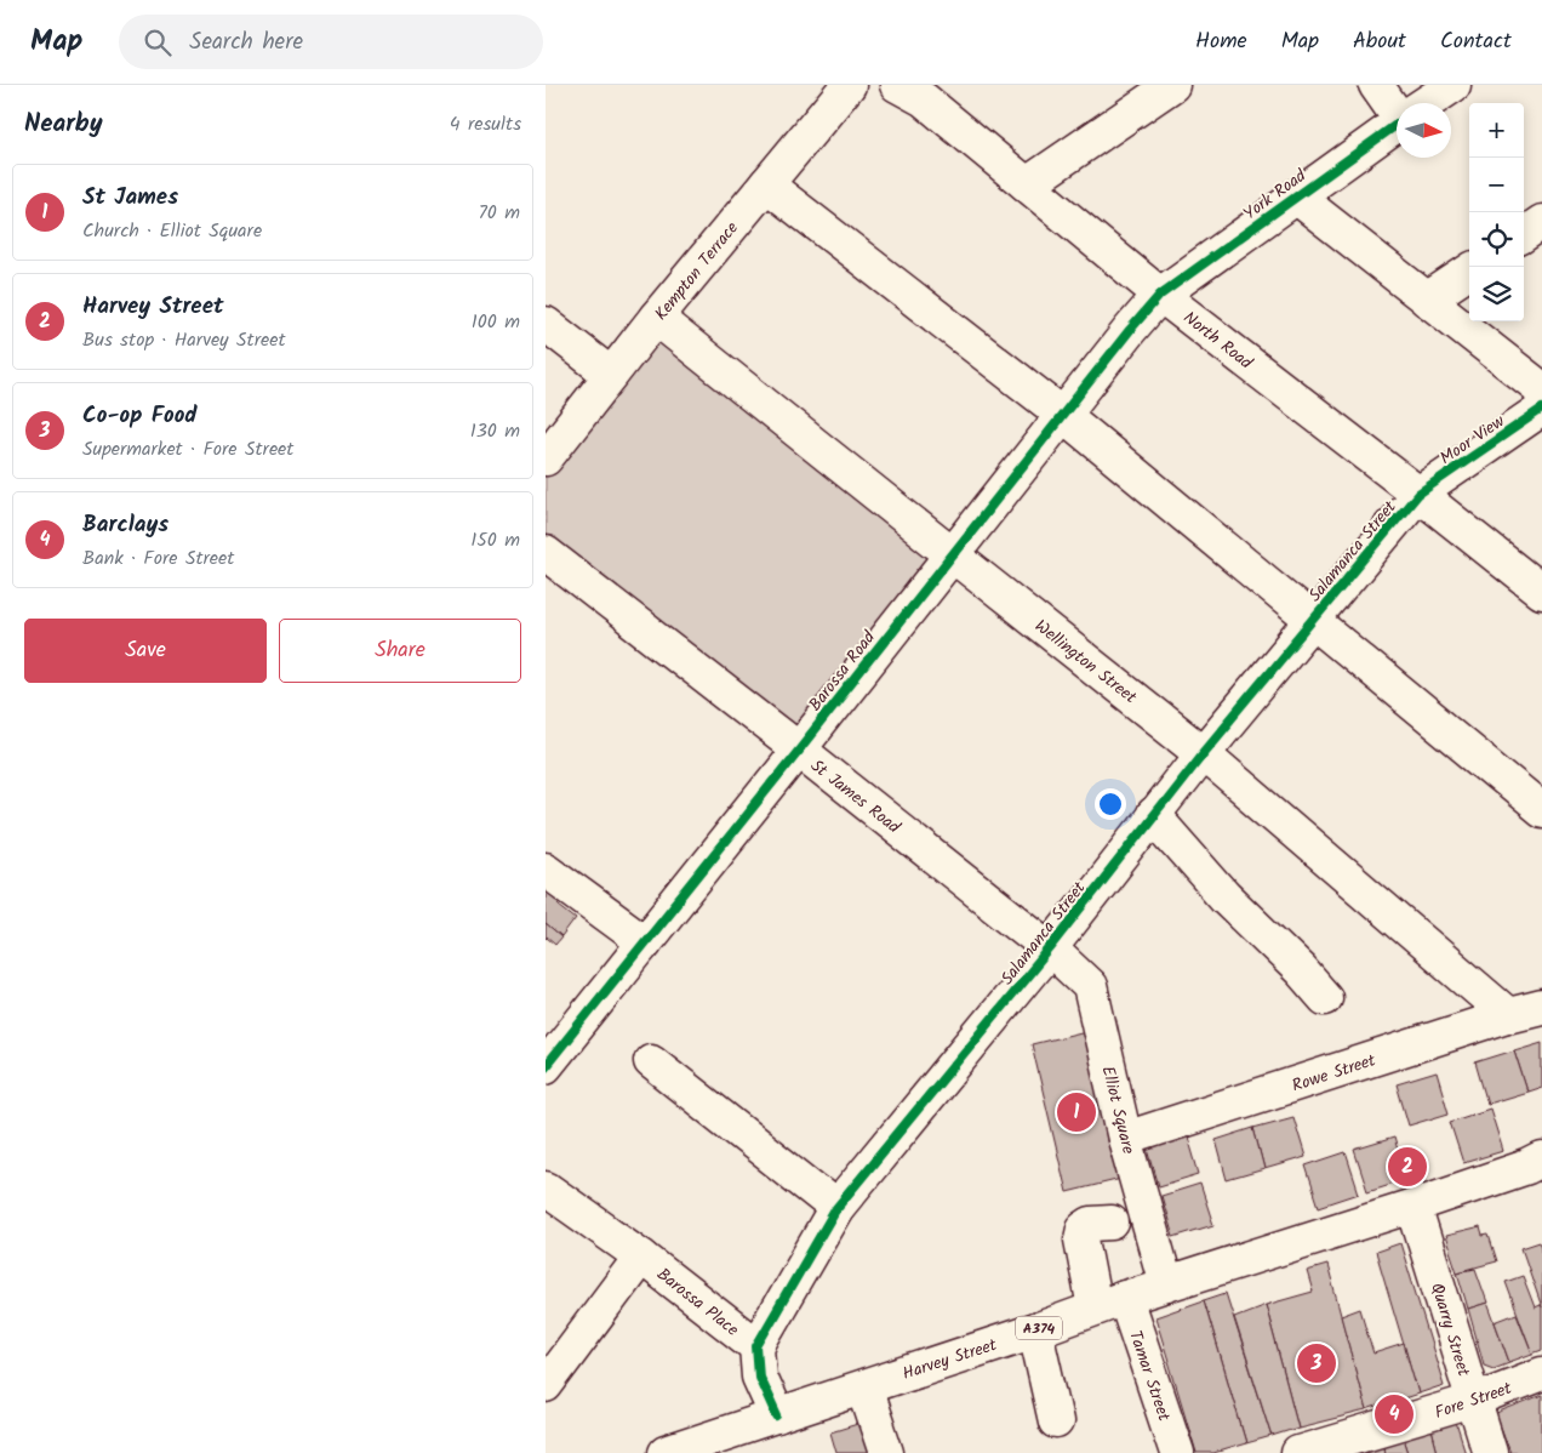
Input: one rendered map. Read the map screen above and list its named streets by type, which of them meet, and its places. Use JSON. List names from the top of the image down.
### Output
{
  "streets": {
    "street": [
      "York Road",
      "Kempton Terrace",
      "North Road",
      "Moor View",
      "Salamanca Street",
      "Wellington Street",
      "Barossa Road",
      "St James Road",
      "Rowe Street",
      "Elliot Square",
      "Barossa Place",
      "A374",
      "Quarry Street",
      "Harvey Street",
      "Tamar Street",
      "Fore Street"
    ]
  },
  "crossings": [
    ["York Road", "North Road"],
    ["York Road", "Barossa Road"],
    ["Kempton Terrace", "Wellington Street"],
    ["North Road", "Moor View"],
    ["North Road", "Salamanca Street"],
    ["North Road", "Barossa Road"],
    ["Moor View", "Salamanca Street"],
    ["Salamanca Street", "Wellington Street"],
    ["Salamanca Street", "St James Road"],
    ["Salamanca Street", "Elliot Square"],
    ["Salamanca Street", "Barossa Place"],
    ["Wellington Street", "Barossa Road"],
    ["Wellington Street", "Rowe Street"],
    ["Barossa Road", "St James Road"],
    ["St James Road", "Elliot Square"],
    ["Rowe Street", "Elliot Square"],
    ["Elliot Square", "Harvey Street"],
    ["Quarry Street", "Harvey Street"],
    ["Quarry Street", "Fore Street"],
    ["Harvey Street", "Tamar Street"]
  ],
  "north": "right",
  "page": {
    "header": "Map",
    "search": "Search here",
    "nav": [
      "Home",
      "Map",
      "About",
      "Contact"
    ],
    "heading": ["Nearby", "4 results"],
    "map_buttons": ["+", "−"],
    "list": [
      {
        "mark": "1",
        "name": "St James",
        "note": "Church · Elliot Square",
        "value": "70 m"
      },
      {
        "mark": "2",
        "name": "Harvey Street",
        "note": "Bus stop · Harvey Street",
        "value": "100 m"
      },
      {
        "mark": "3",
        "name": "Co-op Food",
        "note": "Supermarket · Fore Street",
        "value": "130 m"
      },
      {
        "mark": "4",
        "name": "Barclays",
        "note": "Bank · Fore Street",
        "value": "150 m"
      }
    ],
    "buttons": ["Save", "Share"],
    "pins": [
      "1",
      "2",
      "3",
      "4"
    ]
  }
}
